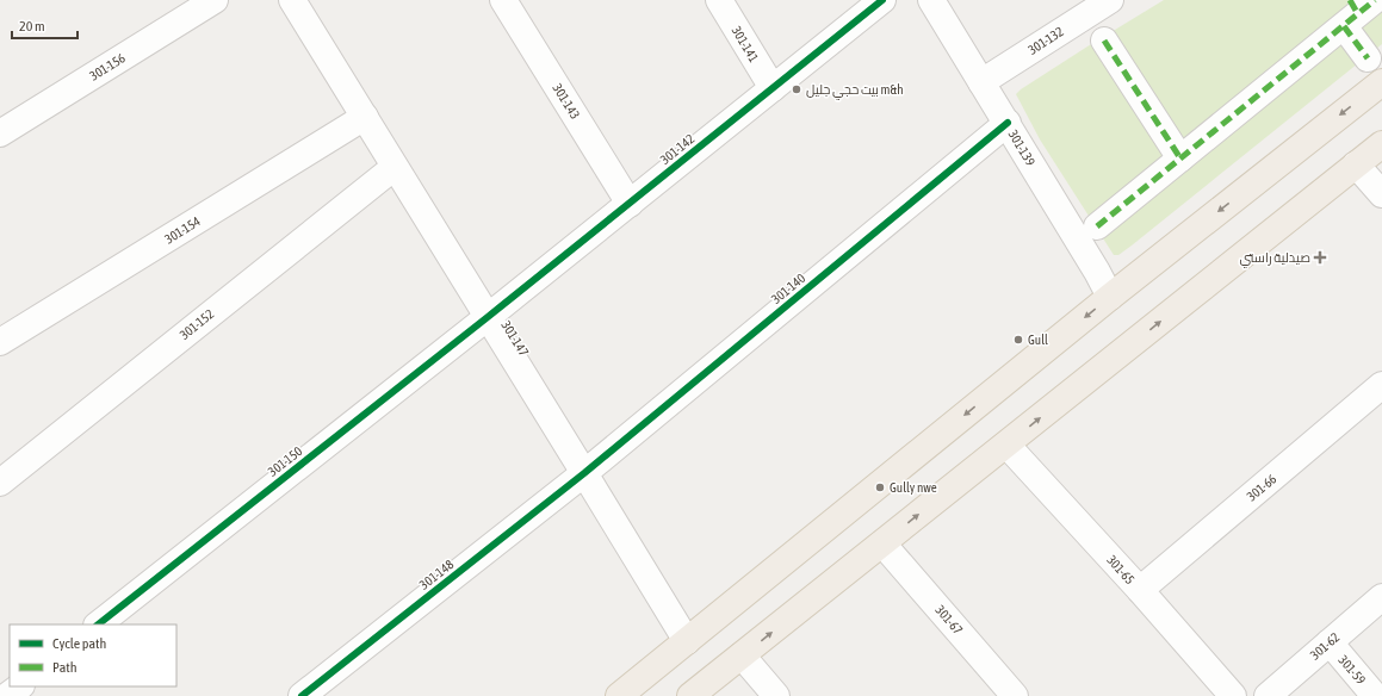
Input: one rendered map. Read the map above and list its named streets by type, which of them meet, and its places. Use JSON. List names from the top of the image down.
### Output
{
  "streets": {
    "street": [
      "301-132",
      "301-141",
      "301-156",
      "301-143",
      "301-139",
      "301-142",
      "301-154",
      "301-140",
      "301-152",
      "301-147",
      "301-150",
      "301-66",
      "301-65",
      "301-148",
      "301-67",
      "301-62",
      "301-59"
    ]
  },
  "crossings": [
    ["301-132", "301-139"],
    ["301-141", "301-142"],
    ["301-143", "301-142"],
    ["301-139", "301-140"],
    ["301-142", "301-147"],
    ["301-142", "301-150"],
    ["301-154", "301-147"],
    ["301-140", "301-147"],
    ["301-140", "301-148"],
    ["301-152", "301-147"],
    ["301-147", "301-150"],
    ["301-147", "301-148"],
    ["301-66", "301-65"],
    ["301-62", "301-59"]
  ],
  "places": {
    "other": ["بيت حجي جليل m&h", "Gull", "Gully nwe"],
    "health": ["صيدلية راستي"]
  },
  "legend": ["Cycle path", "Path"],
  "scale_bar": "20 m"
}
